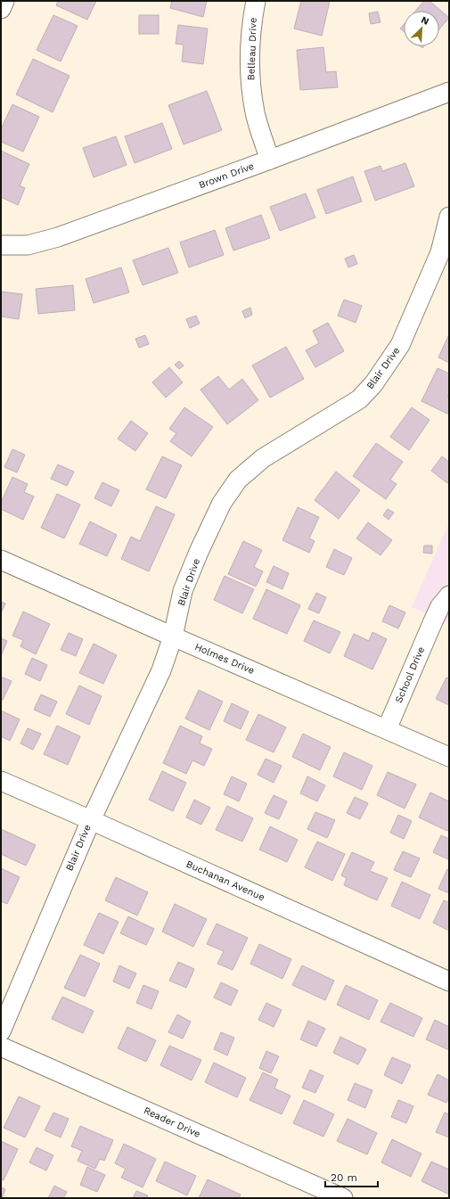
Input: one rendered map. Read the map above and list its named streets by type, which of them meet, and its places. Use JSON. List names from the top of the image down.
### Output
{
  "streets": {
    "street": [
      "Belleau Drive",
      "Brown Drive",
      "Blair Drive",
      "Holmes Drive",
      "School Drive",
      "Buchanan Avenue",
      "Reader Drive"
    ]
  },
  "crossings": [
    ["Belleau Drive", "Brown Drive"],
    ["Blair Drive", "Holmes Drive"],
    ["Blair Drive", "Buchanan Avenue"],
    ["Holmes Drive", "School Drive"]
  ],
  "scale_bar": "20 m",
  "north": "top right"
}
